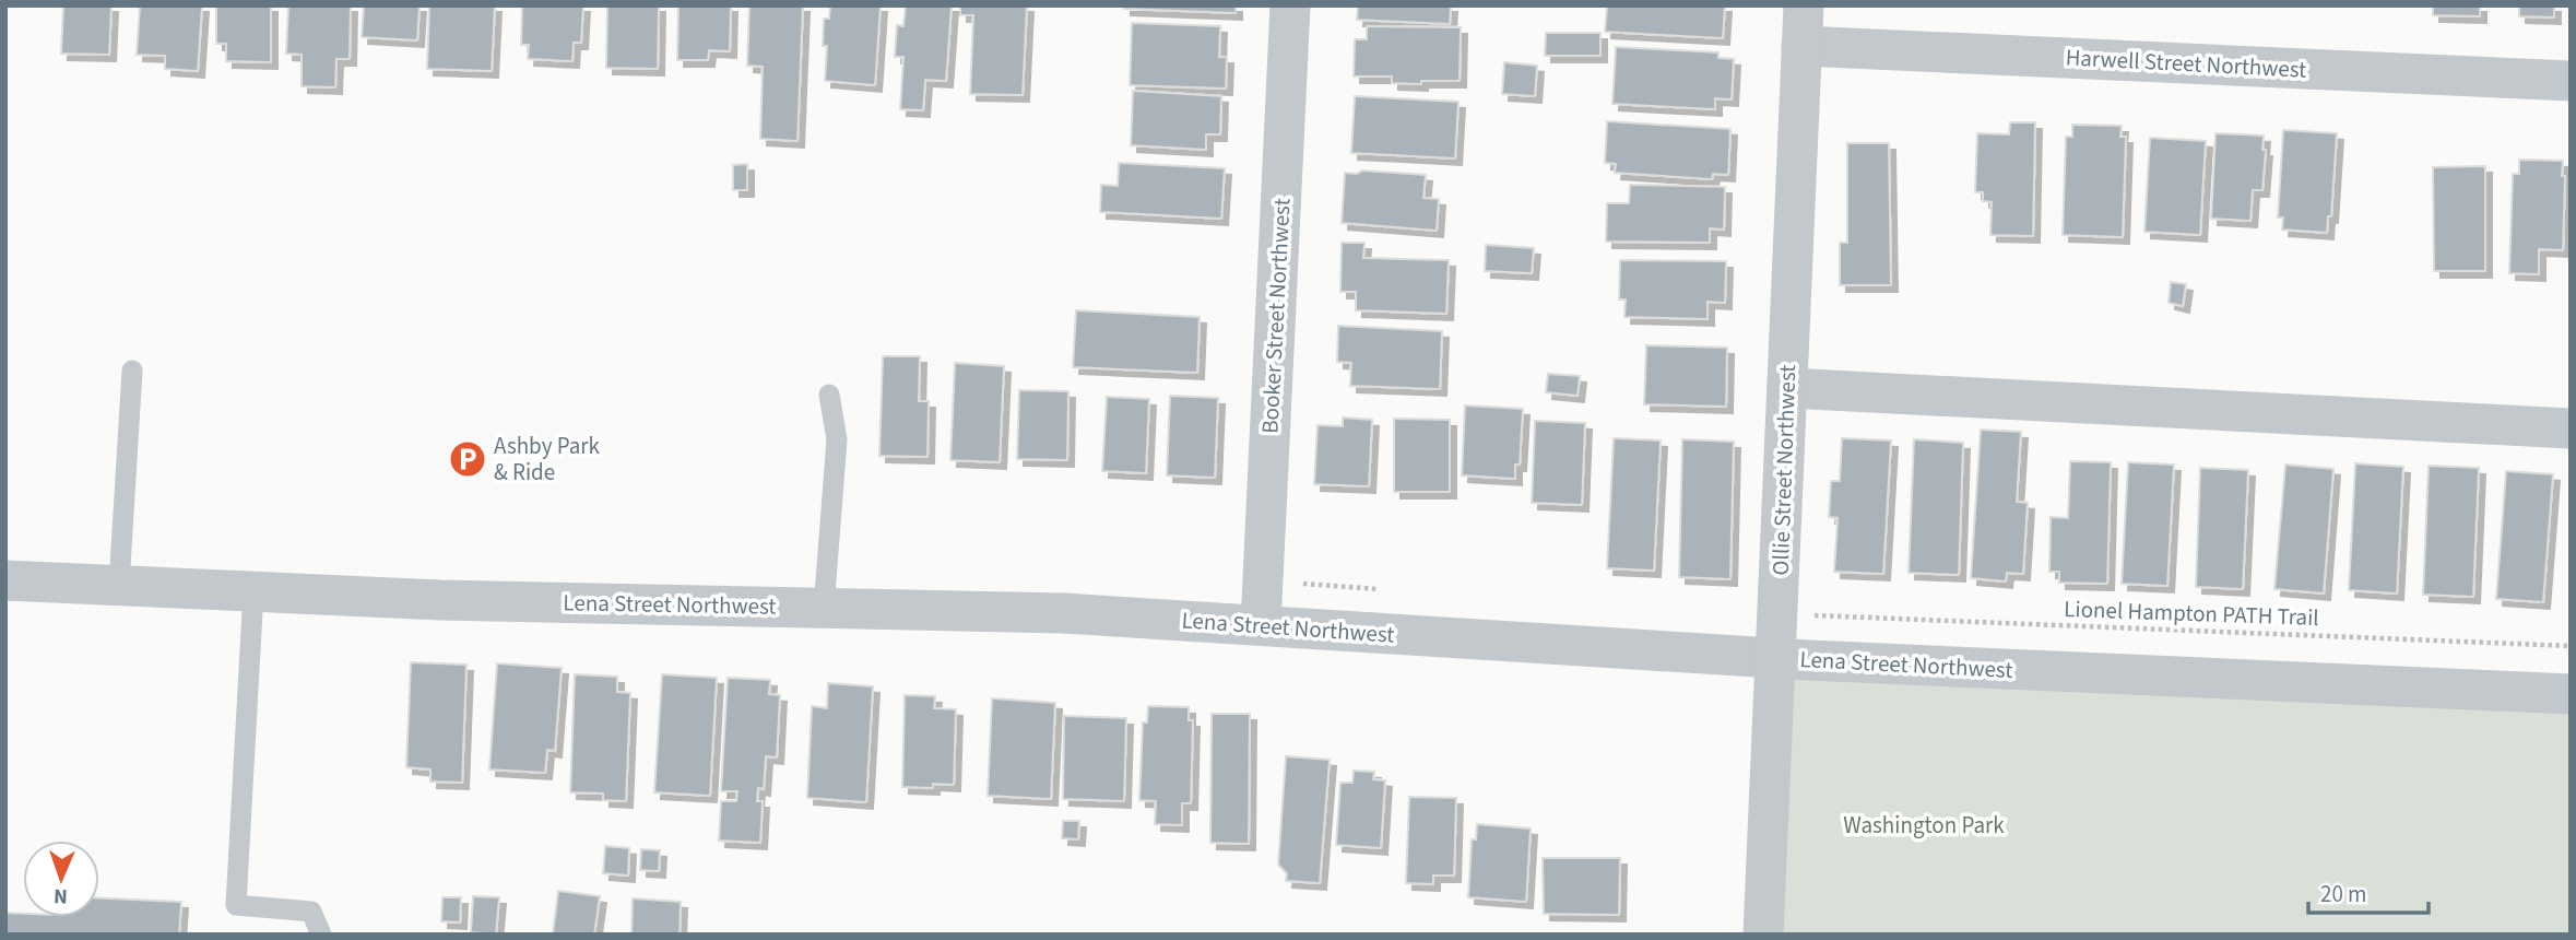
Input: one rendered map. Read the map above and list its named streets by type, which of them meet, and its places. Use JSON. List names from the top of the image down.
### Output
{
  "streets": {
    "street": [
      "Harwell Street Northwest",
      "Booker Street Northwest",
      "Ollie Street Northwest",
      "Lena Street Northwest"
    ],
    "path": ["Lionel Hampton PATH Trail"]
  },
  "crossings": [
    ["Harwell Street Northwest", "Ollie Street Northwest"],
    ["Booker Street Northwest", "Lena Street Northwest"],
    ["Ollie Street Northwest", "Lena Street Northwest"]
  ],
  "parks": ["Washington Park"],
  "places": {
    "parking": ["Ashby Park & Ride"]
  },
  "scale_bar": "20 m",
  "north": "bottom"
}
